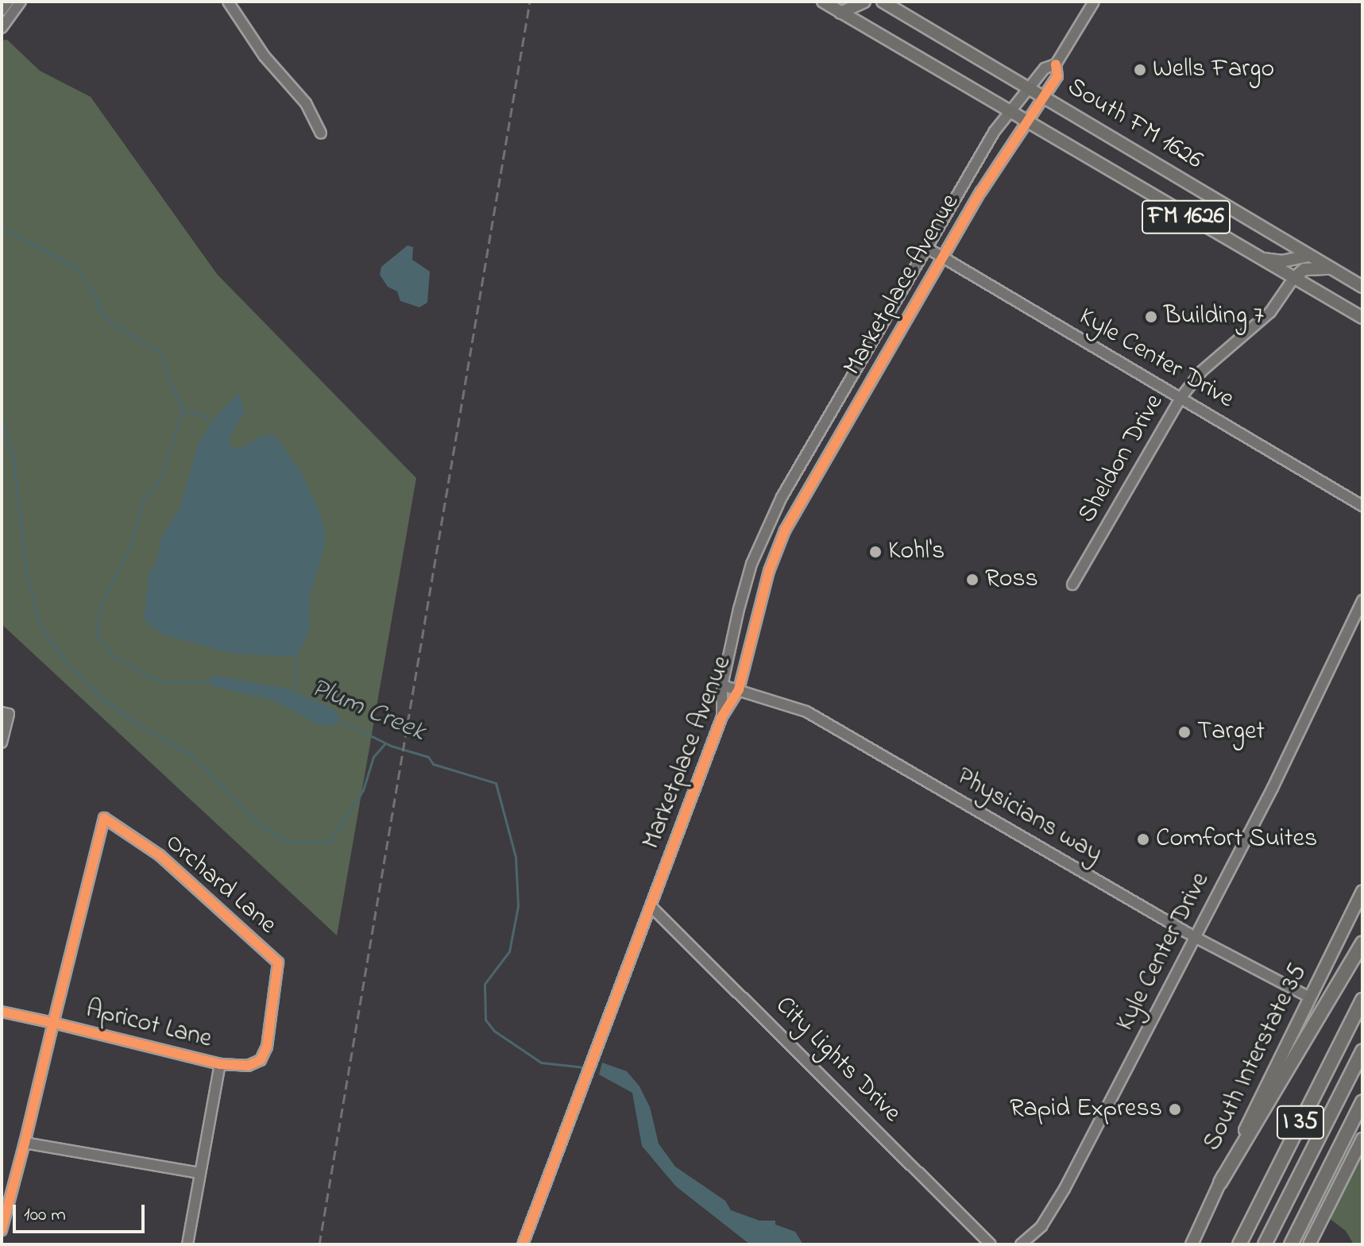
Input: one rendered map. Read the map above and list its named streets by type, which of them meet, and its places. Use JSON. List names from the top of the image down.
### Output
{
  "streets": {
    "highway": ["I 35"],
    "main road": ["South FM 1626", "FM 1626", "South Interstate 35"],
    "street": [
      "Marketplace Avenue",
      "Kyle Center Drive",
      "Sheldon Drive",
      "Physicians way",
      "Orchard Lane",
      "Apricot Lane",
      "City Lights Drive"
    ]
  },
  "crossings": [
    ["South FM 1626", "Marketplace Avenue"],
    ["South FM 1626", "Sheldon Drive"],
    ["Marketplace Avenue", "Kyle Center Drive"],
    ["Marketplace Avenue", "Physicians way"],
    ["Marketplace Avenue", "City Lights Drive"],
    ["Kyle Center Drive", "Sheldon Drive"],
    ["Kyle Center Drive", "Physicians way"],
    ["Physicians way", "South Interstate 35"],
    ["Orchard Lane", "Apricot Lane"]
  ],
  "water": ["Plum Creek"],
  "places": [
    "Wells Fargo",
    "Building 7",
    "Kohl's",
    "Ross",
    "Target",
    "Comfort Suites",
    "Rapid Express"
  ],
  "scale_bar": "100 m"
}
